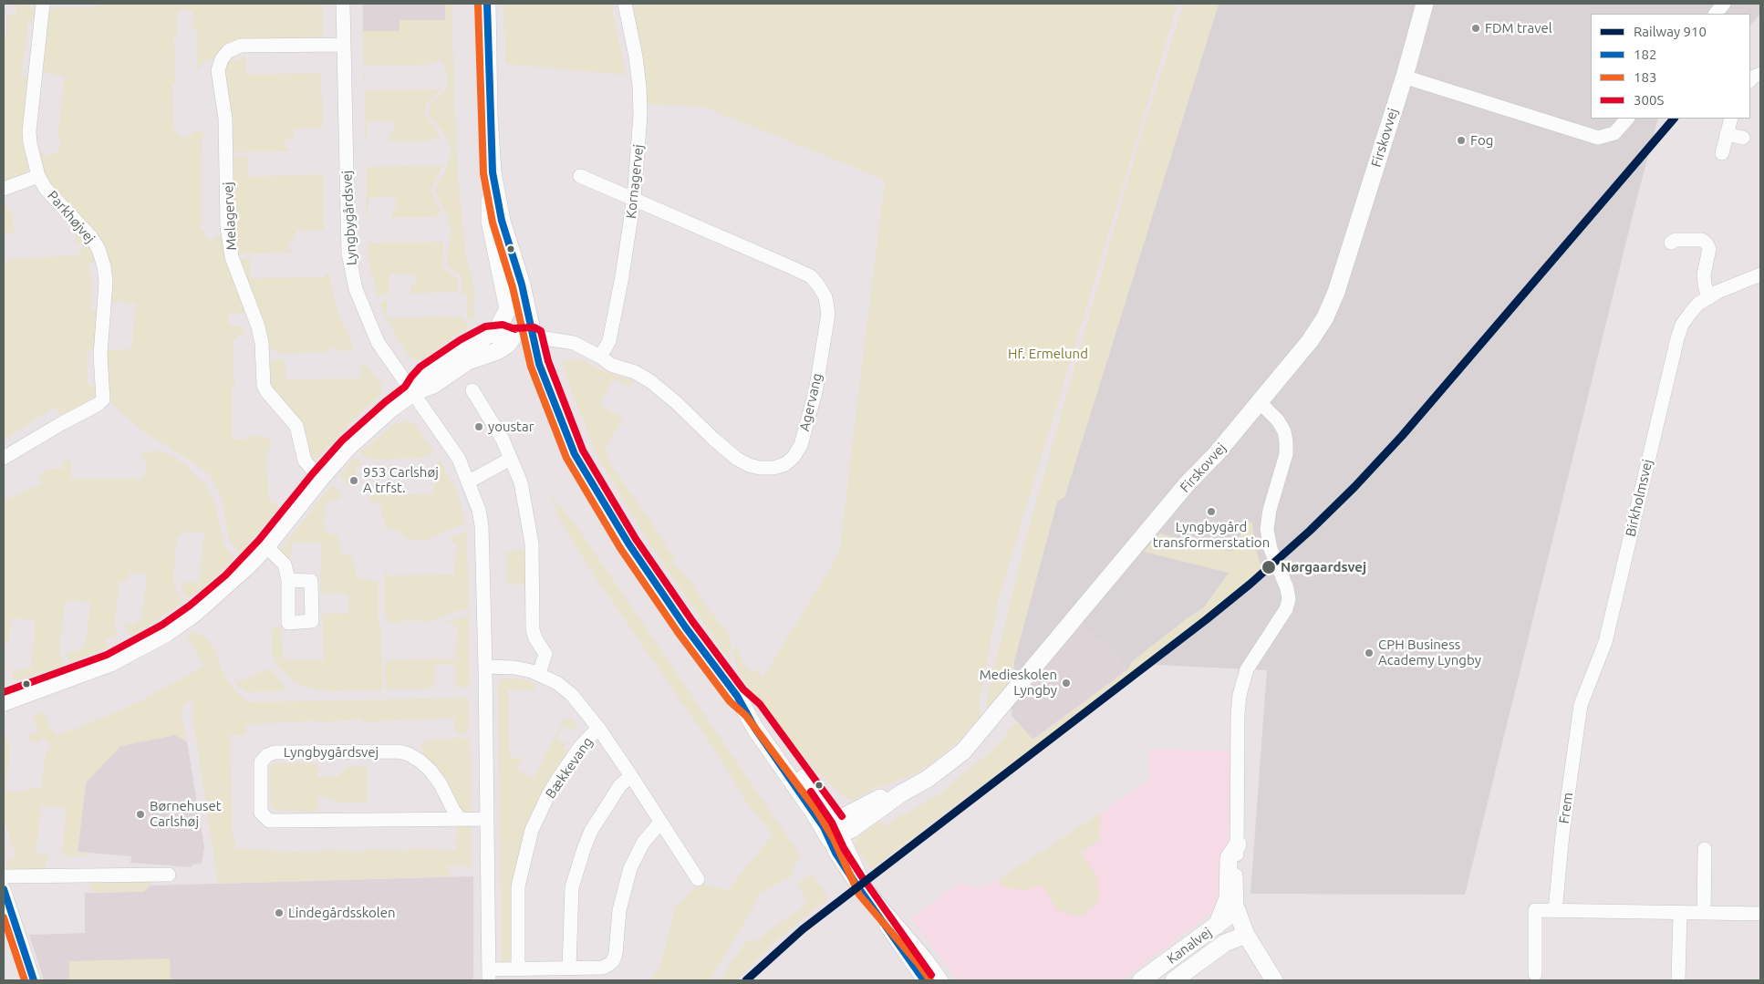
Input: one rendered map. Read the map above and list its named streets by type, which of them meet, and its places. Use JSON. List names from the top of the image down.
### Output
{
  "streets": {
    "street": [
      "Firskovvej",
      "Kornagervej",
      "Melagervej",
      "Parkhøjvej",
      "Lyngbygårdsvej",
      "Agervang",
      "Birkholmsvej",
      "Bækkevang",
      "Frem",
      "Kanalvej"
    ]
  },
  "crossings": [
    ["Kornagervej", "Agervang"],
    ["Melagervej", "Lyngbygårdsvej"],
    ["Lyngbygårdsvej", "Bækkevang"],
    ["Birkholmsvej", "Frem"]
  ],
  "parks": ["Hf. Ermelund"],
  "places": [
    "FDM travel",
    "Fog",
    "youstar",
    "953 Carlshøj A trfst.",
    "Lyngbygård transformerstation",
    "Nørgaardsvej",
    "CPH Business Academy Lyngby",
    "Medieskolen Lyngby",
    "Børnehuset Carlshøj",
    "Lindegårdsskolen"
  ],
  "lines": [
    "transit line 182",
    "transit line 183",
    "rail line 910",
    "transit line 300S"
  ],
  "legend": [
    "Railway 910",
    "182",
    "183",
    "300S"
  ]
}
